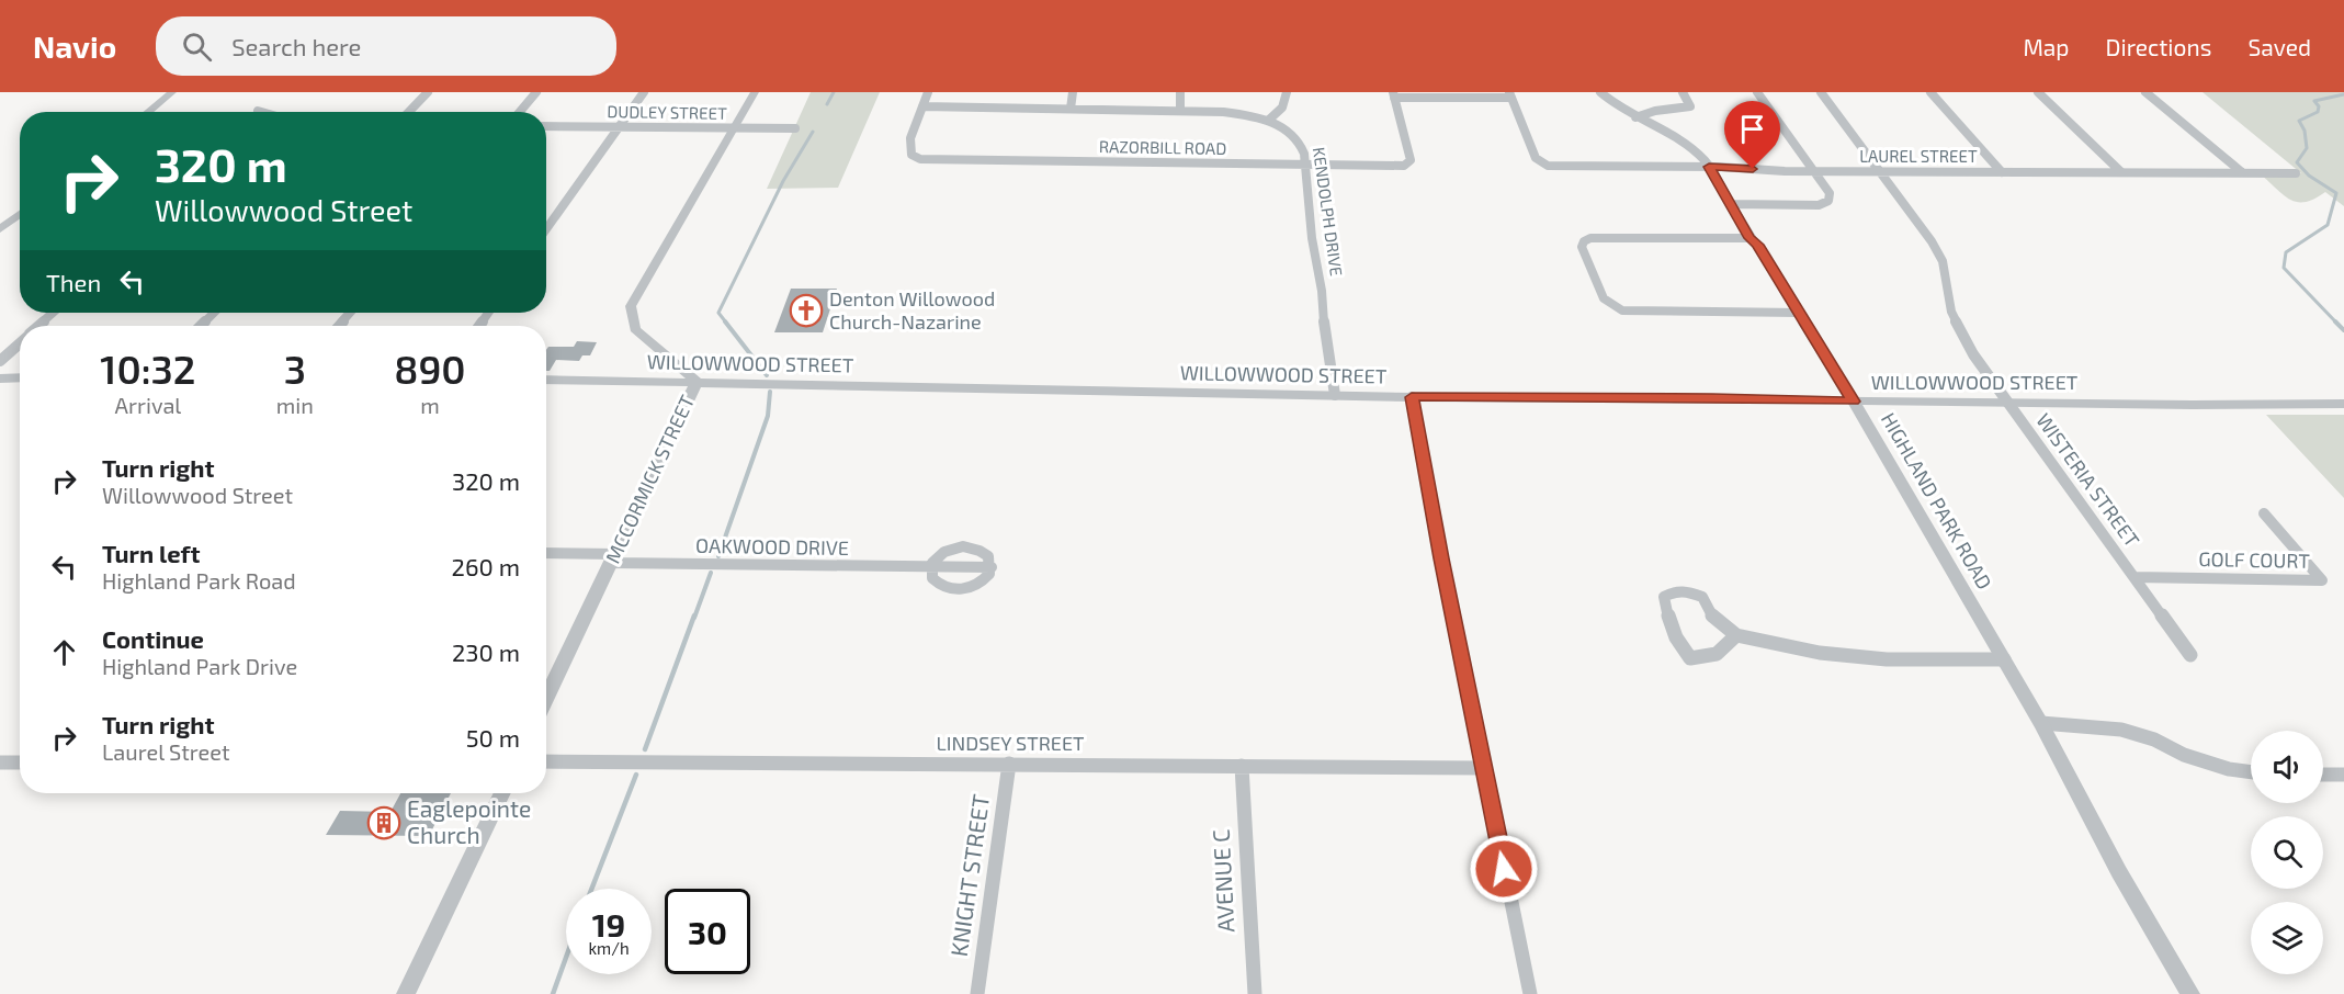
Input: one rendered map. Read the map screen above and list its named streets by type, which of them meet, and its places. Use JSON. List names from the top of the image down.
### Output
{
  "streets": {
    "street": [
      "DUDLEY STREET",
      "RAZORBILL ROAD",
      "LAUREL STREET",
      "KENDOLPH DRIVE",
      "WILLOWWOOD STREET",
      "MCCORMICK STREET",
      "WISTERIA STREET",
      "HIGHLAND PARK ROAD",
      "OAKWOOD DRIVE",
      "GOLF COURT",
      "LINDSEY STREET",
      "KNIGHT STREET",
      "AVENUE C"
    ]
  },
  "crossings": [
    ["DUDLEY STREET", "MCCORMICK STREET"],
    ["RAZORBILL ROAD", "KENDOLPH DRIVE"],
    ["LAUREL STREET", "WISTERIA STREET"],
    ["LAUREL STREET", "HIGHLAND PARK ROAD"],
    ["KENDOLPH DRIVE", "WILLOWWOOD STREET"],
    ["WILLOWWOOD STREET", "MCCORMICK STREET"],
    ["WILLOWWOOD STREET", "WISTERIA STREET"],
    ["WILLOWWOOD STREET", "HIGHLAND PARK ROAD"],
    ["MCCORMICK STREET", "OAKWOOD DRIVE"],
    ["WISTERIA STREET", "GOLF COURT"],
    ["LINDSEY STREET", "KNIGHT STREET"],
    ["LINDSEY STREET", "AVENUE C"]
  ],
  "places": {
    "church": ["Denton Willowood Church-Nazarine"],
    "building": ["Eaglepointe Church"]
  },
  "page": {
    "header": "Navio",
    "search": "Search here",
    "nav": ["Map", "Directions", "Saved"],
    "turn": ["320 m", "Willowwood Street"],
    "then": "Then",
    "eta": [
      "10:32",
      "Arrival",
      "3",
      "min",
      "890",
      "m"
    ],
    "list": [
      {
        "name": "Turn right",
        "note": "Willowwood Street",
        "value": "320 m"
      },
      {
        "name": "Turn left",
        "note": "Highland Park Road",
        "value": "260 m"
      },
      {
        "name": "Continue",
        "note": "Highland Park Drive",
        "value": "230 m"
      },
      {
        "name": "Turn right",
        "note": "Laurel Street",
        "value": "50 m"
      }
    ],
    "speed": "19 km/h",
    "limit": "30"
  }
}
